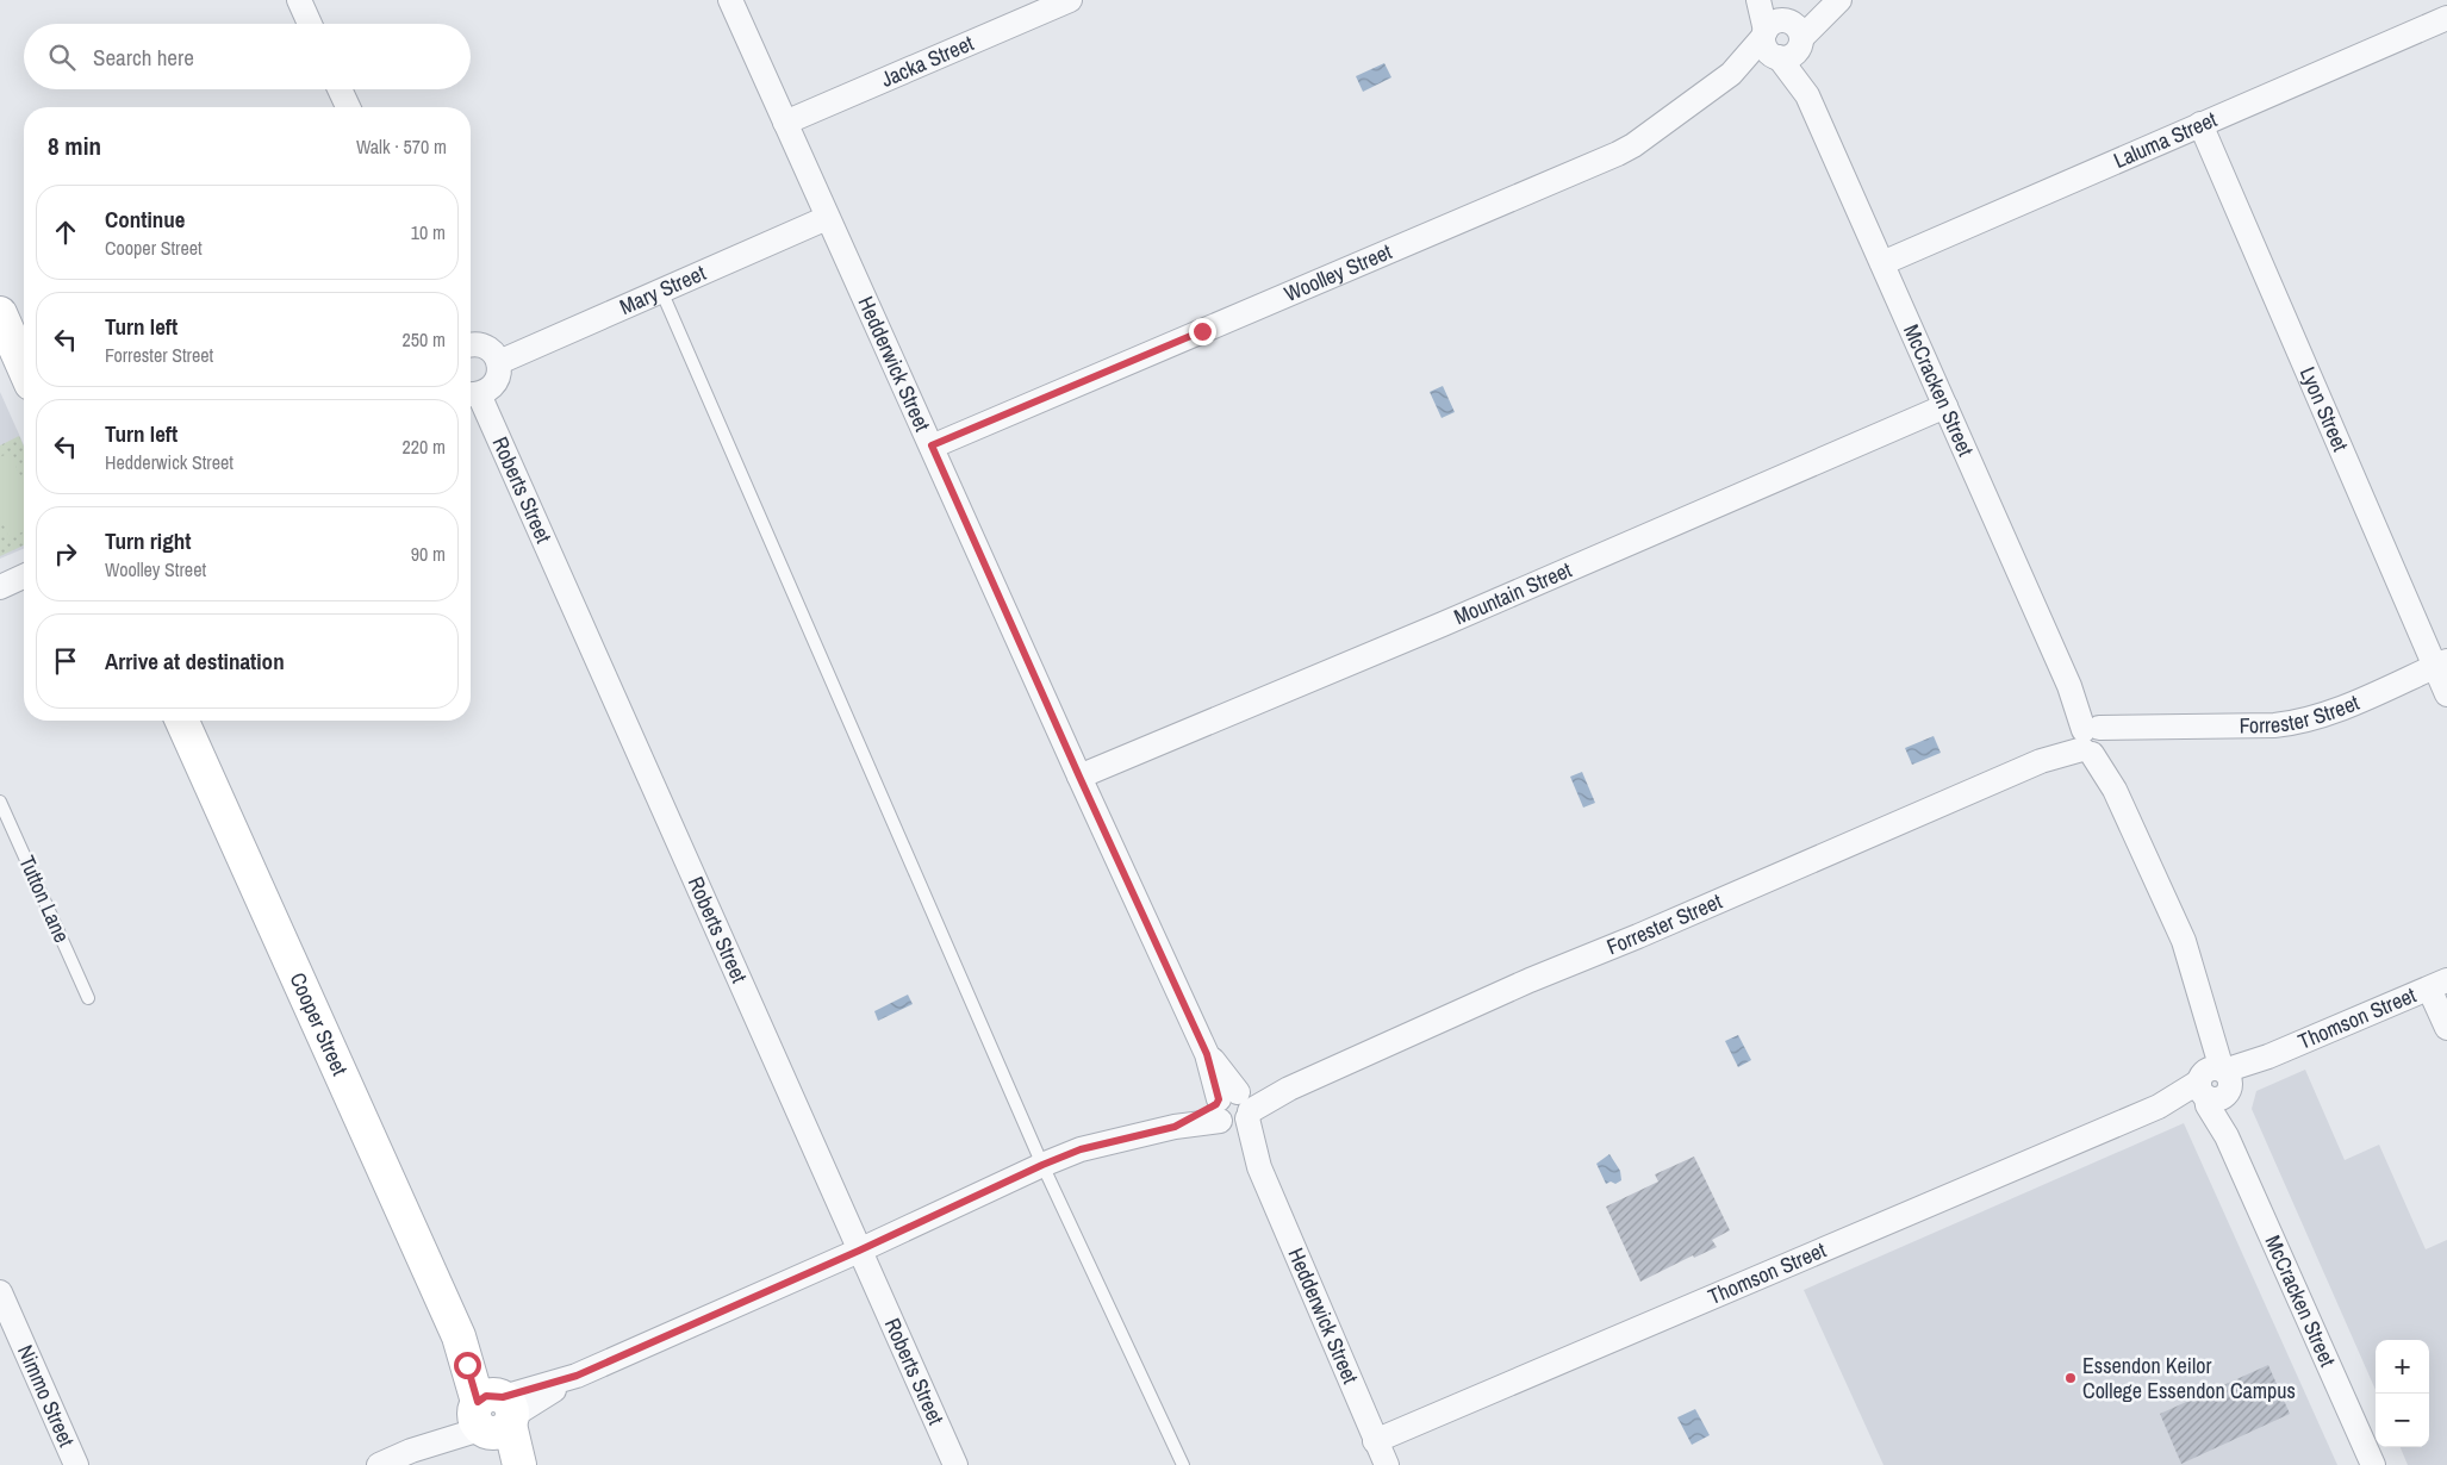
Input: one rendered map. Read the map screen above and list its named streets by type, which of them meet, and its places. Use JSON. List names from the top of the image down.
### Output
{
  "streets": {
    "street": [
      "Jacka Street",
      "Laluma Street",
      "Woolley Street",
      "Mary Street",
      "Hedderwick Street",
      "McCracken Street",
      "Lyon Street",
      "Roberts Street",
      "Mountain Street",
      "Forrester Street",
      "Thomson Street",
      "Cooper Street",
      "Nimmo Street"
    ],
    "lane": ["Tutton Lane"]
  },
  "crossings": [
    ["Jacka Street", "Hedderwick Street"],
    ["Laluma Street", "McCracken Street"],
    ["Laluma Street", "Lyon Street"],
    ["Woolley Street", "Hedderwick Street"],
    ["Woolley Street", "McCracken Street"],
    ["Mary Street", "Hedderwick Street"],
    ["Hedderwick Street", "Mountain Street"],
    ["Hedderwick Street", "Forrester Street"],
    ["Hedderwick Street", "Thomson Street"],
    ["McCracken Street", "Mountain Street"],
    ["McCracken Street", "Forrester Street"],
    ["McCracken Street", "Thomson Street"],
    ["Lyon Street", "Forrester Street"],
    ["Roberts Street", "Forrester Street"],
    ["Forrester Street", "Cooper Street"]
  ],
  "places": ["Essendon Keilor College Essendon Campus"],
  "page": {
    "search": "Search here",
    "heading": ["8 min", "Walk · 570 m"],
    "list": [
      ["Continue", "Cooper Street", "10 m"],
      ["Turn left", "Forrester Street", "250 m"],
      ["Turn left", "Hedderwick Street", "220 m"],
      ["Turn right", "Woolley Street", "90 m"],
      "Arrive at destination"
    ],
    "map_buttons": ["+", "−"]
  }
}
